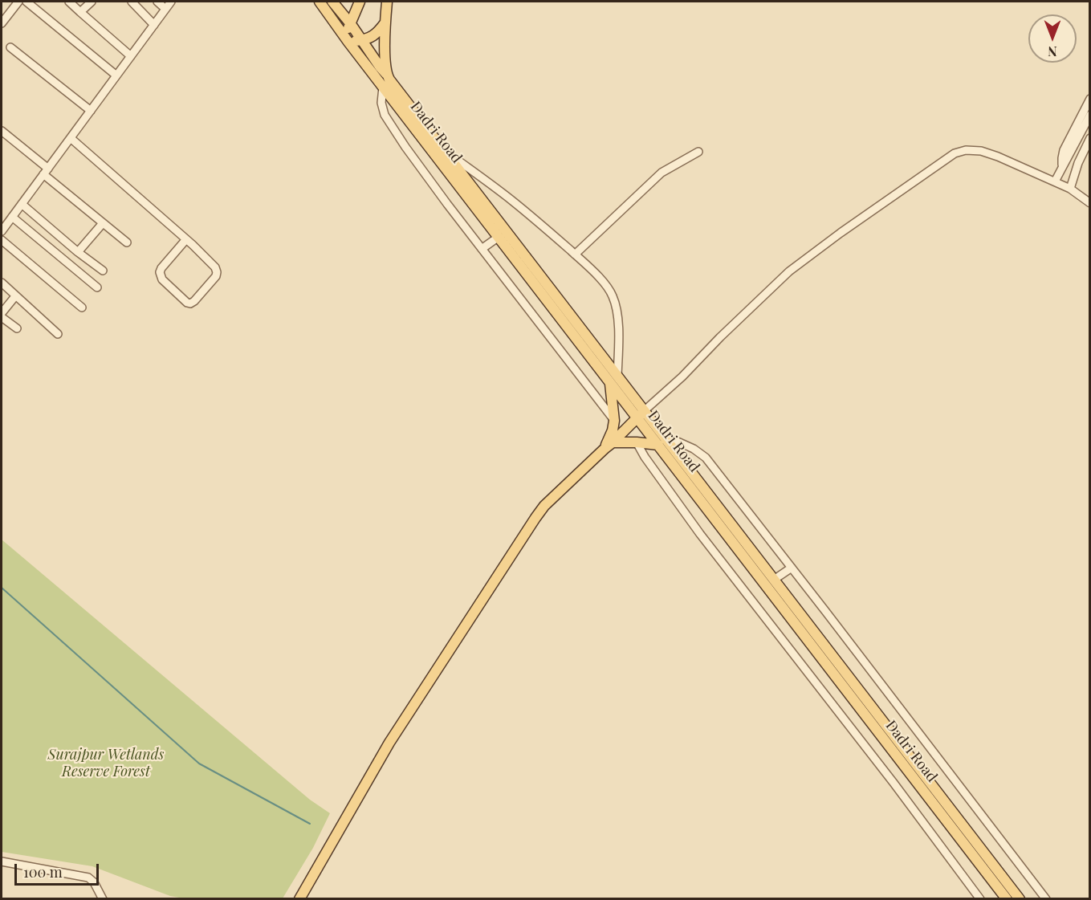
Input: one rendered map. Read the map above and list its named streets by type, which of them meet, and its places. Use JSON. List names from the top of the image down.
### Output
{
  "streets": {
    "main road": ["Dadri Road"]
  },
  "parks": ["Surajpur Wetlands Reserve Forest"],
  "scale_bar": "100 m",
  "north": "bottom"
}
